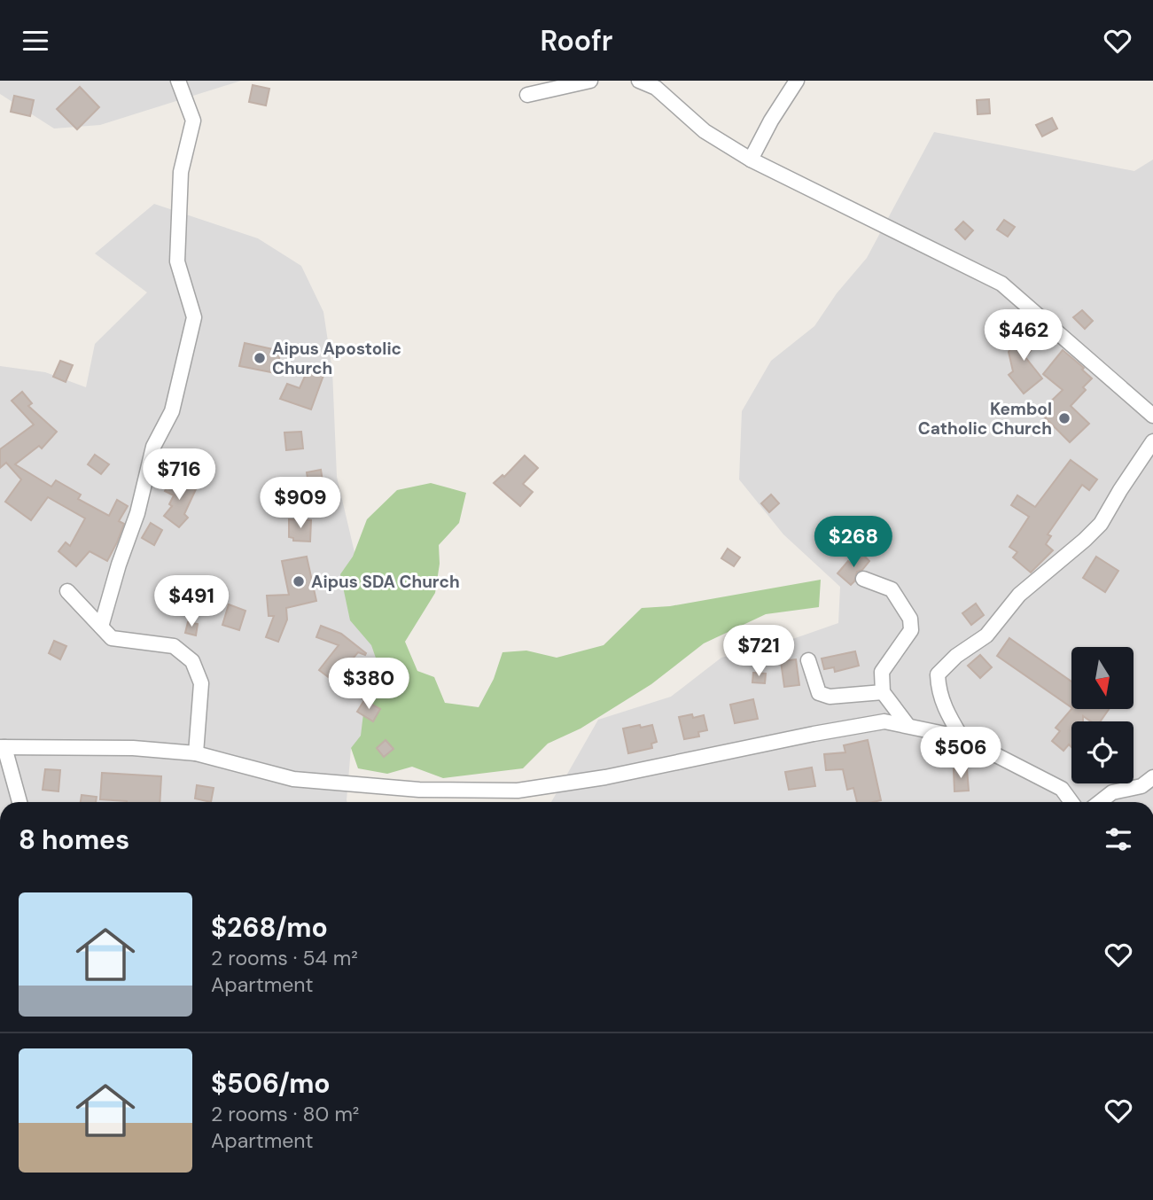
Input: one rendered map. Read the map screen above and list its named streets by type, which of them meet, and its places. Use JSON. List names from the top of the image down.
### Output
{
  "places": ["Aipus Apostolic Church", "Kembol Catholic Church", "Aipus SDA Church"],
  "north": "bottom",
  "page": {
    "header": "Roofr",
    "price": [
      "$462",
      "$716",
      "$909",
      "$268",
      "$491",
      "$721",
      "$380",
      "$506"
    ],
    "heading": "8 homes",
    "list": [
      {
        "name": "$268/mo",
        "note": "2 rooms · 54 m² · Apartment"
      },
      {
        "name": "$506/mo",
        "note": "2 rooms · 80 m² · Apartment"
      }
    ]
  }
}
